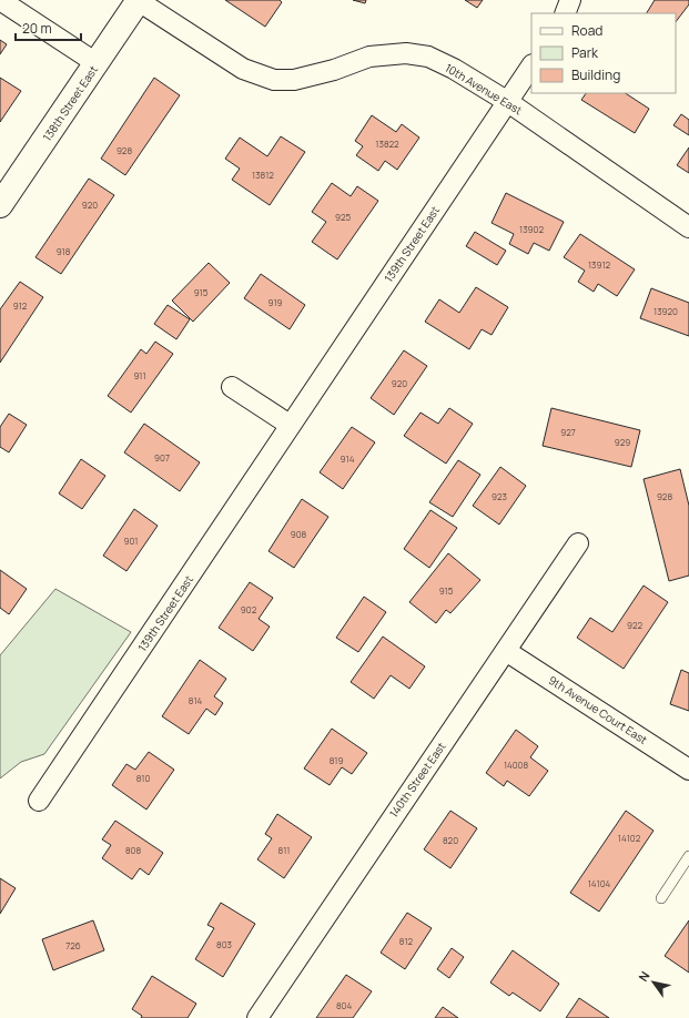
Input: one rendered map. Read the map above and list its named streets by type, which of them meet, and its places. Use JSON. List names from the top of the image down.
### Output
{
  "streets": {
    "street": [
      "10th Avenue East",
      "138th Street East",
      "139th Street East",
      "9th Avenue Court East",
      "140th Street East"
    ]
  },
  "crossings": [
    ["10th Avenue East", "138th Street East"],
    ["10th Avenue East", "139th Street East"],
    ["9th Avenue Court East", "140th Street East"]
  ],
  "house_numbers": [
    "13822",
    "928",
    "13812",
    "920",
    "925",
    "13902",
    "918",
    "13912",
    "915",
    "919",
    "912",
    "13920",
    "911",
    "920",
    "927",
    "929",
    "907",
    "914",
    "923",
    "928",
    "908",
    "901",
    "915",
    "902",
    "922",
    "814",
    "819",
    "14008",
    "810",
    "14102",
    "820",
    "808",
    "811",
    "14104",
    "812",
    "803",
    "726",
    "804"
  ],
  "legend": ["Road", "Park", "Building"],
  "scale_bar": "20 m",
  "north": "top left"
}
